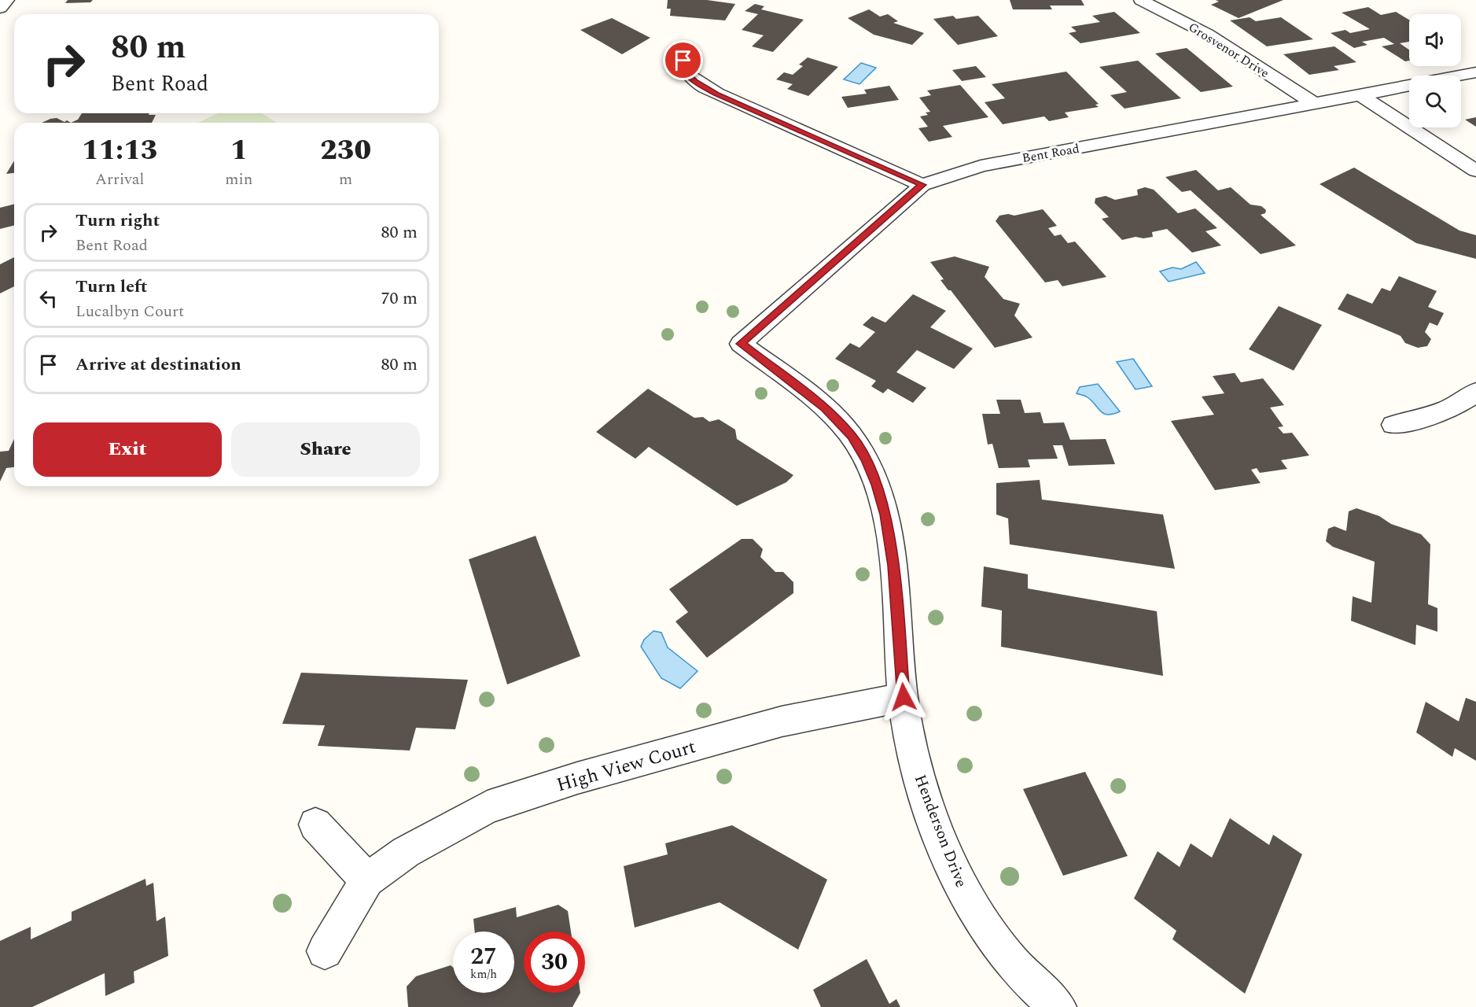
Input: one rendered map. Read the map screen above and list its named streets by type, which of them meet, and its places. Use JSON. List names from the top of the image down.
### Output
{
  "streets": {
    "street": [
      "Grosvenor Drive",
      "Bent Road",
      "High View Court",
      "Henderson Drive"
    ]
  },
  "crossings": [
    ["Grosvenor Drive", "Bent Road"],
    ["Bent Road", "Henderson Drive"],
    ["High View Court", "Henderson Drive"]
  ],
  "page": {
    "turn": ["80 m", "Bent Road"],
    "eta": [
      "11:13",
      "Arrival",
      "1",
      "min",
      "230",
      "m"
    ],
    "list": [
      {
        "name": "Turn right",
        "note": "Bent Road",
        "value": "80 m"
      },
      {
        "name": "Turn left",
        "note": "Lucalbyn Court",
        "value": "70 m"
      },
      {
        "name": "Arrive at destination",
        "value": "80 m"
      }
    ],
    "buttons": ["Exit", "Share"],
    "speed": "27 km/h",
    "limit": "30"
  }
}
